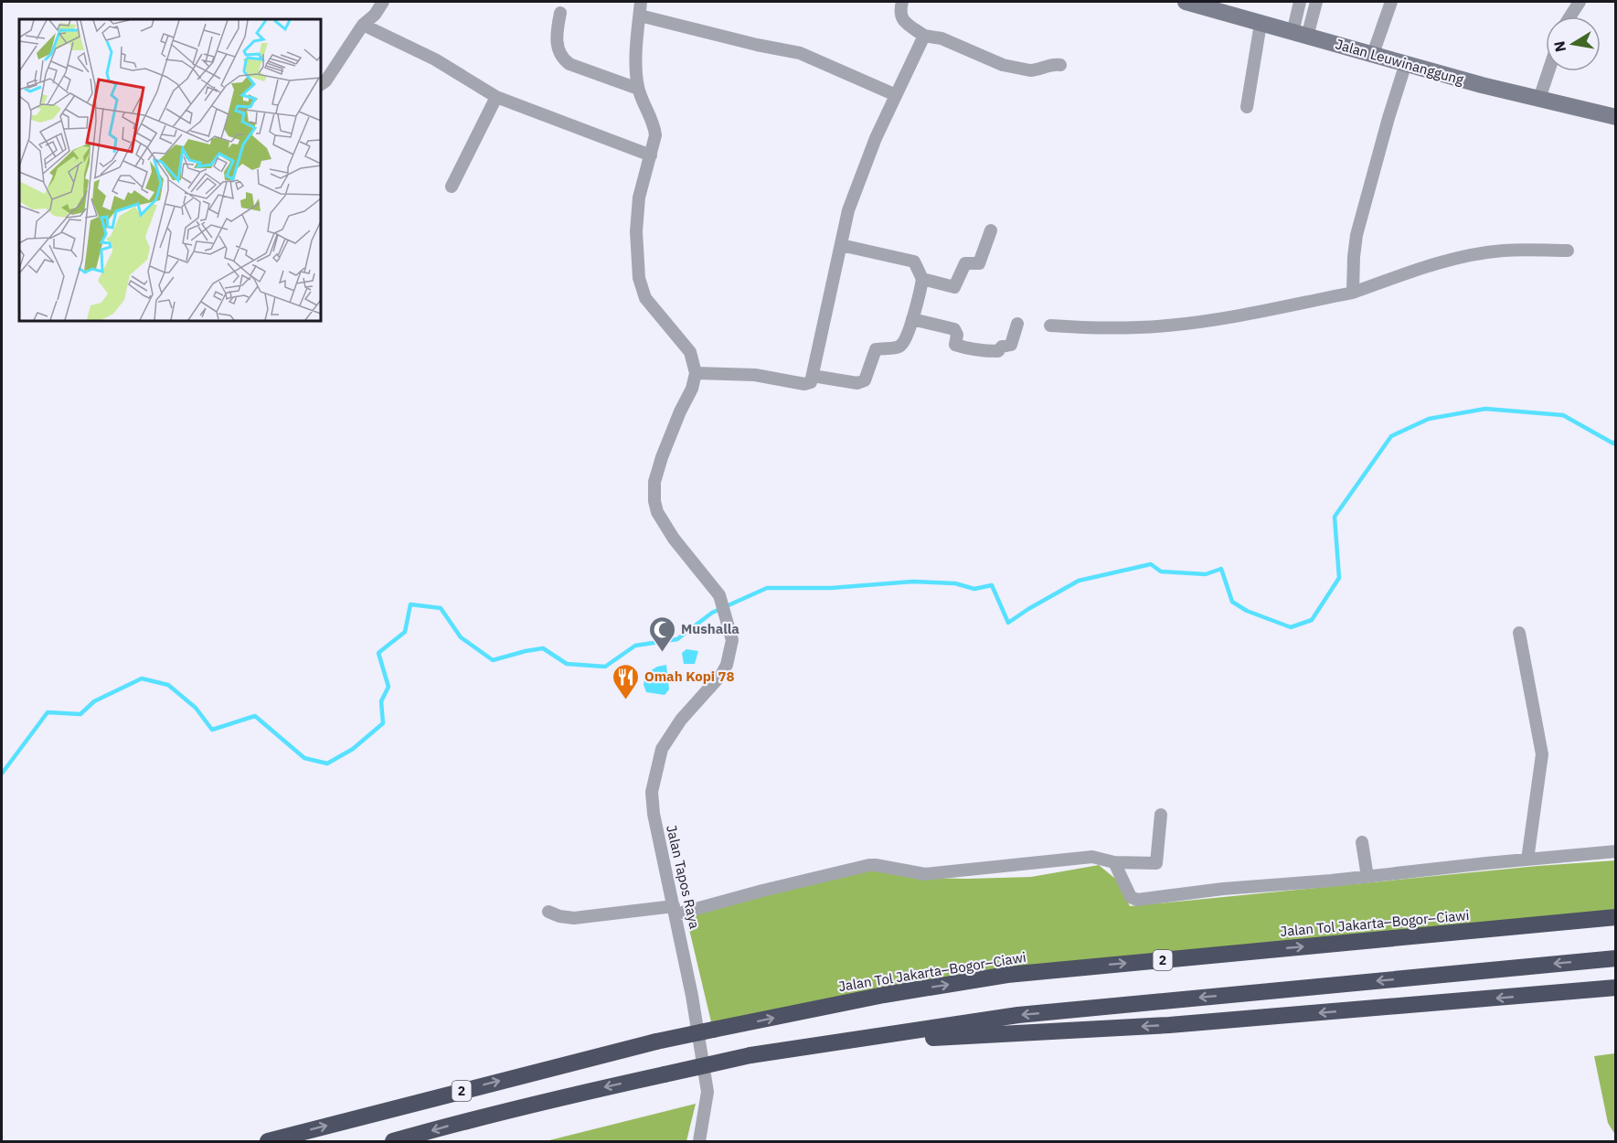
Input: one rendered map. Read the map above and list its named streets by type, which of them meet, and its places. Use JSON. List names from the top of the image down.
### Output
{
  "streets": {
    "highway": ["Jalan Tol Jakarta–Bogor–Ciawi", "2"],
    "main road": ["Jalan Leuwinanggung"],
    "street": ["Jalan Tapos Raya"]
  },
  "places": {
    "mosque": ["Mushalla"],
    "restaurant": ["Omah Kopi 78"]
  },
  "north": "left"
}
